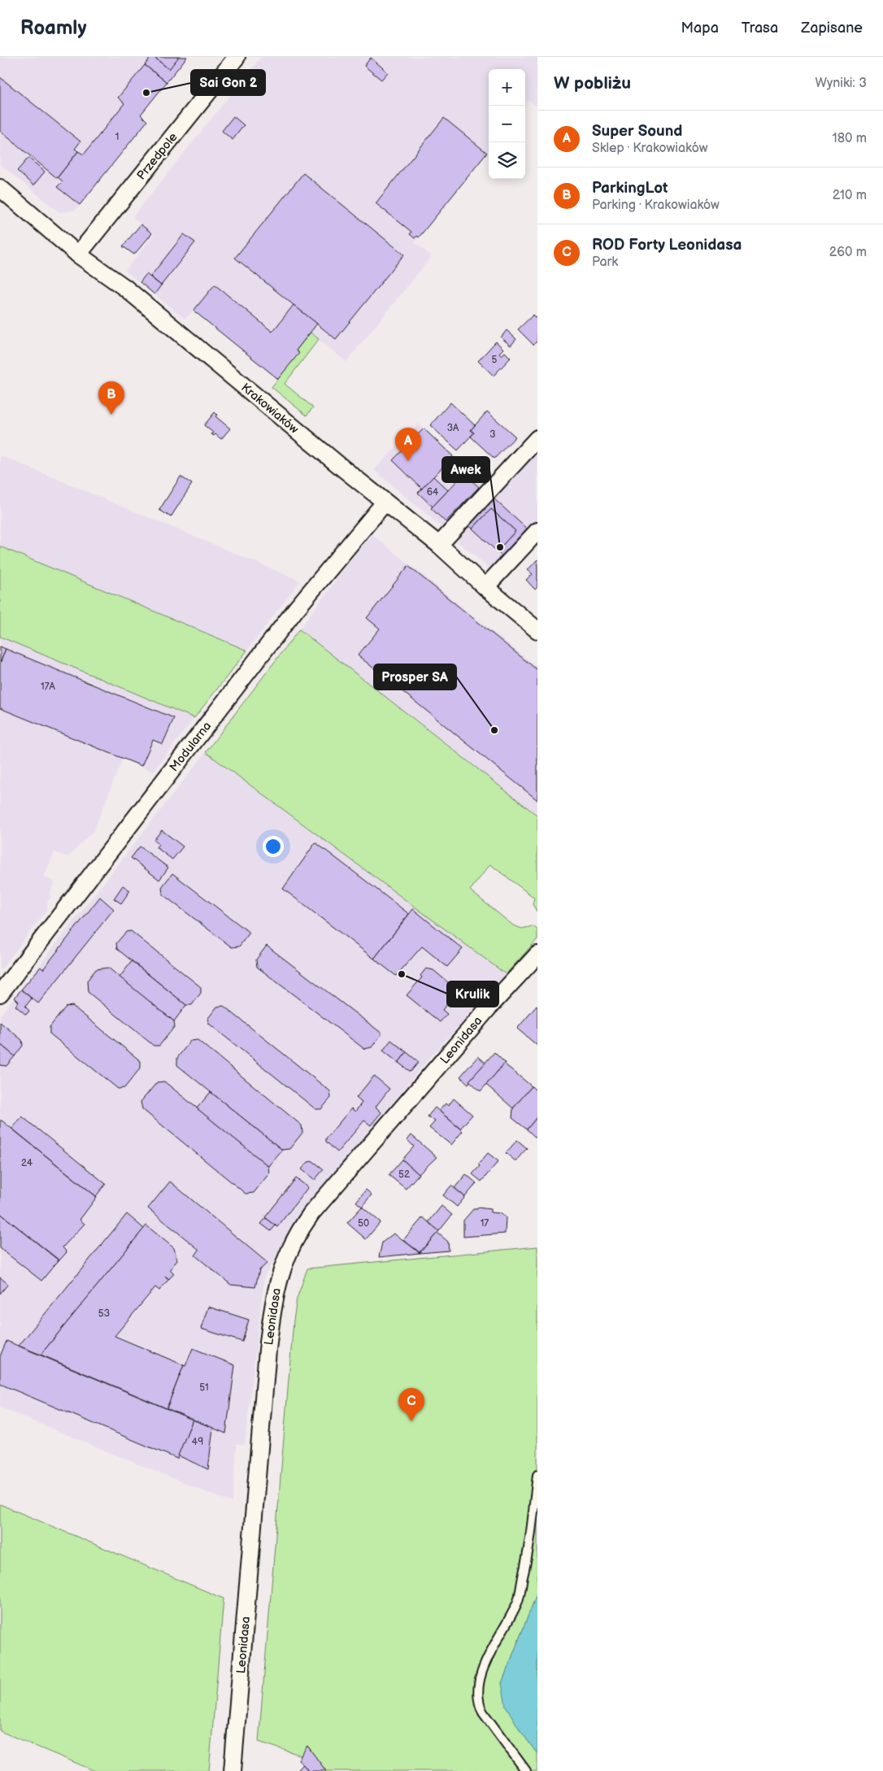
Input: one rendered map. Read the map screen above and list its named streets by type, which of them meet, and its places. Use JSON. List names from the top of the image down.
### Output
{
  "streets": {
    "street": [
      "Przedpole",
      "Krakowiaków",
      "Modularna",
      "Leonidasa"
    ]
  },
  "crossings": [
    ["Przedpole", "Krakowiaków"],
    ["Krakowiaków", "Modularna"]
  ],
  "places": [
    "Sai Gon 2",
    "Awek",
    "Prosper SA",
    "Krulik"
  ],
  "house_numbers": [
    "1",
    "5",
    "3A",
    "3",
    "64",
    "17A",
    "24",
    "52",
    "50",
    "17",
    "53",
    "51",
    "49"
  ],
  "page": {
    "header": "Roamly",
    "nav": ["Mapa", "Trasa", "Zapisane"],
    "heading": ["W pobliżu", "Wyniki: 3"],
    "map_buttons": ["+", "−"],
    "list": [
      {
        "mark": "A",
        "name": "Super Sound",
        "note": "Sklep · Krakowiaków",
        "value": "180 m"
      },
      {
        "mark": "B",
        "name": "ParkingLot",
        "note": "Parking · Krakowiaków",
        "value": "210 m"
      },
      {
        "mark": "C",
        "name": "ROD Forty Leonidasa",
        "note": "Park",
        "value": "260 m"
      }
    ],
    "pins": ["B", "A", "C"]
  }
}
